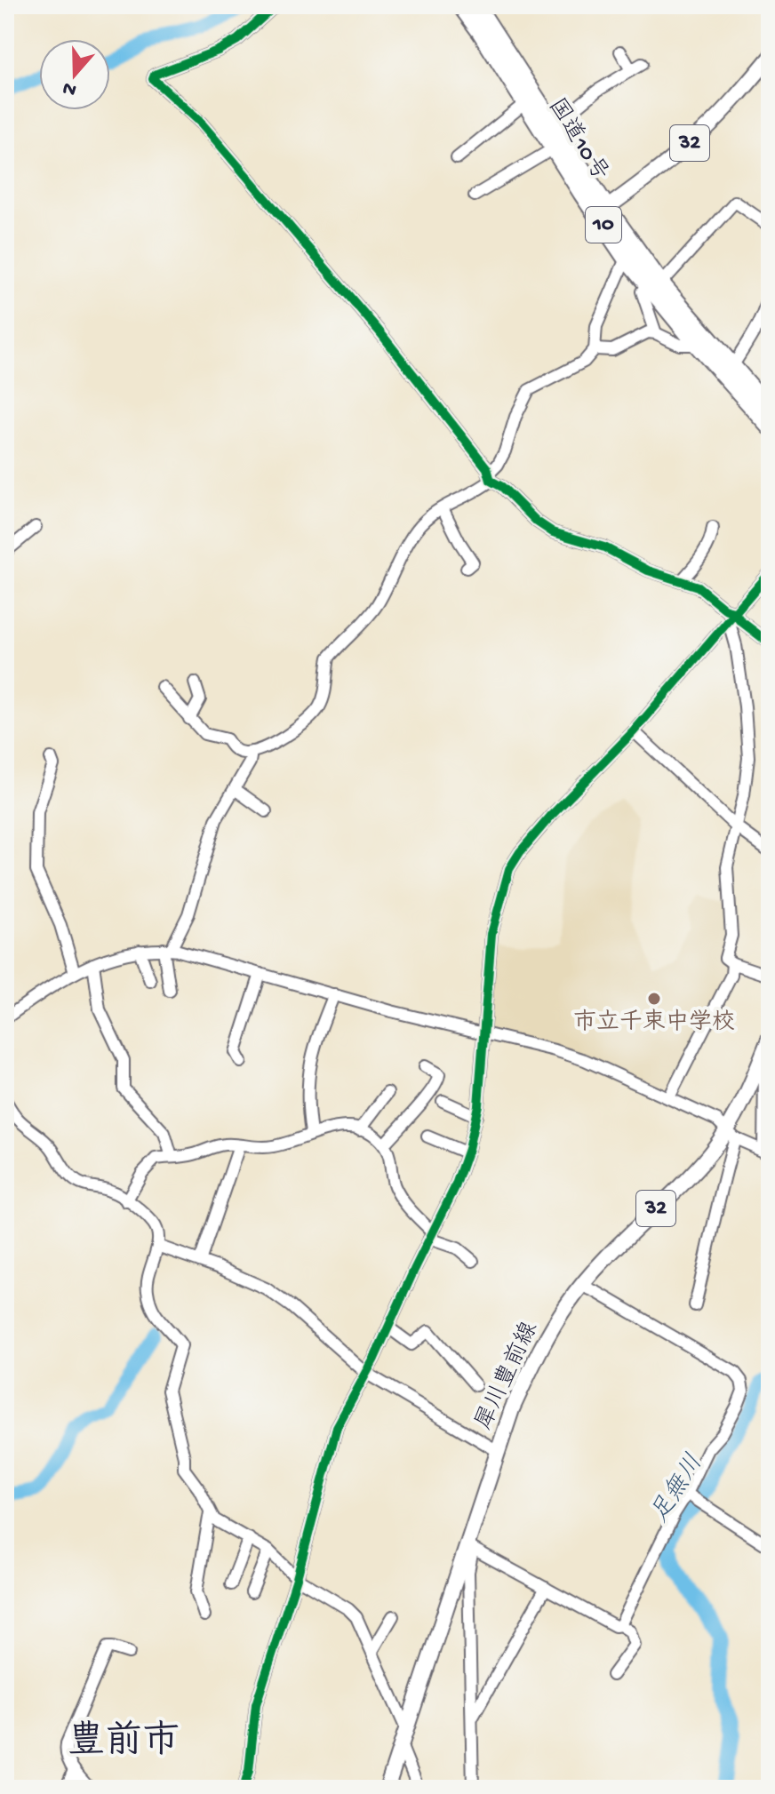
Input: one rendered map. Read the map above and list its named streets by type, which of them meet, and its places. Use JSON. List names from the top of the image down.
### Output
{
  "streets": {
    "highway": ["国道10号", "10"],
    "main road": ["32", "犀川豊前線"]
  },
  "crossings": [
    ["国道10号", "32"]
  ],
  "districts": ["豊前市"],
  "water": ["足無川"],
  "places": ["市立千束中学校"],
  "north": "bottom"
}
